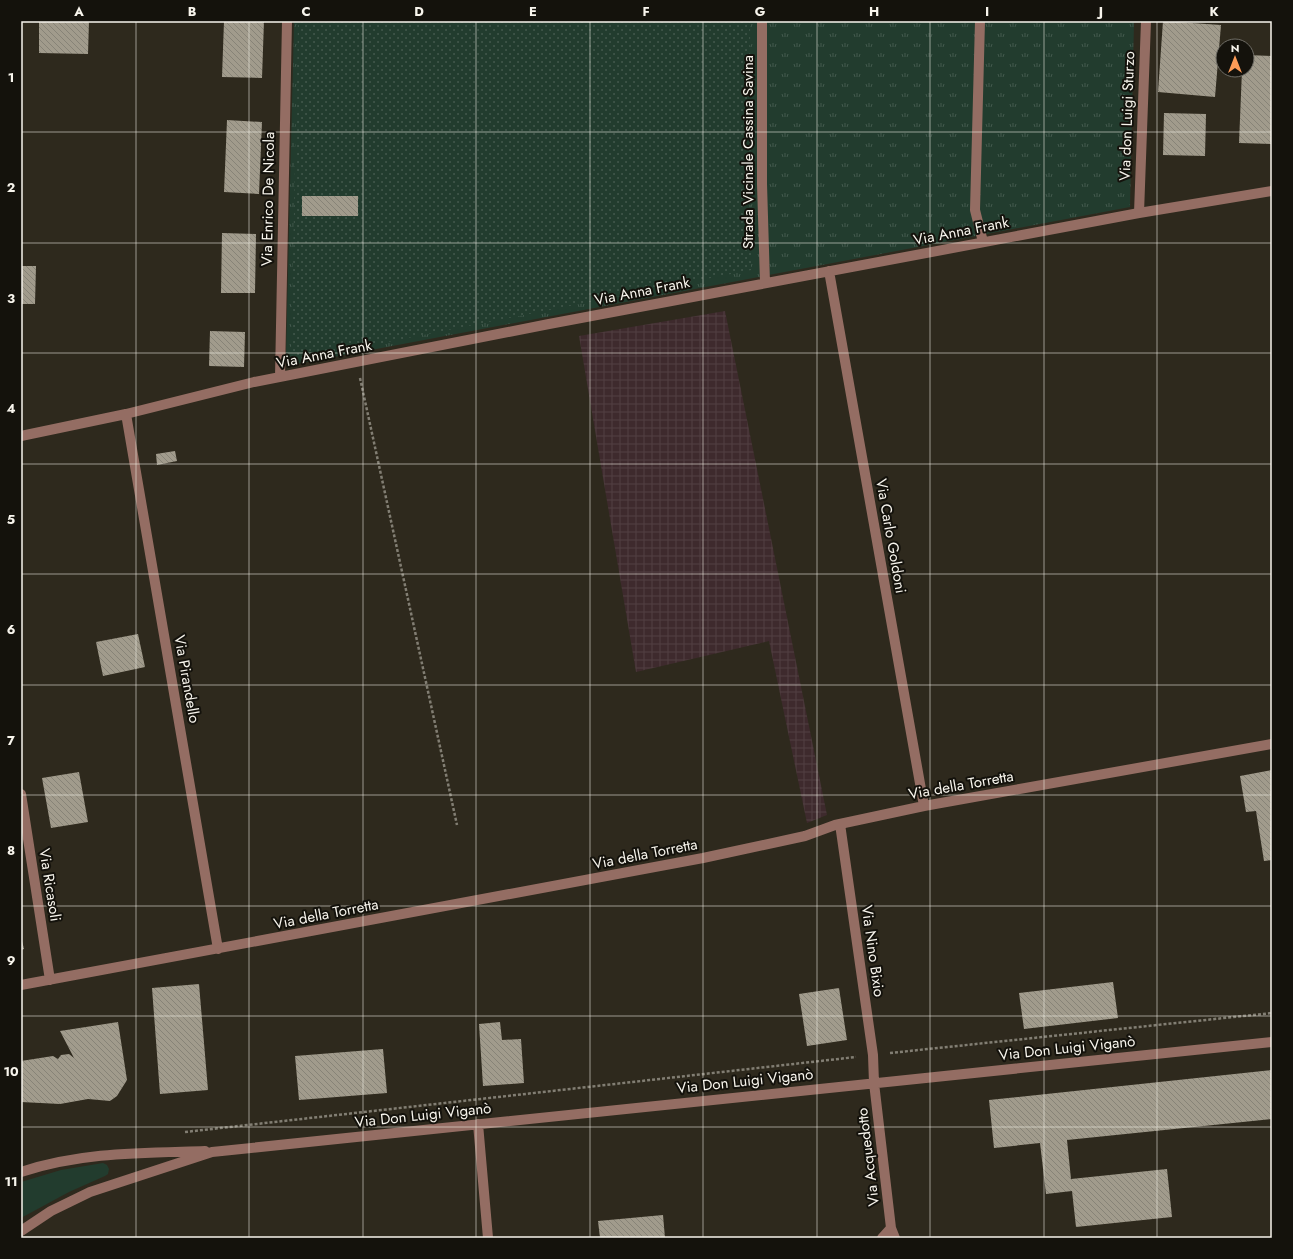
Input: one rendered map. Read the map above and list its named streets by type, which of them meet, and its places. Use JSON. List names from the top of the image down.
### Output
{
  "streets": {
    "street": [
      "Via don Luigi Sturzo",
      "Strada Vicinale Cassina Savina",
      "Via Enrico De Nicola",
      "Via Anna Frank",
      "Via Carlo Goldoni",
      "Via Pirandello",
      "Via della Torretta",
      "Via Ricasoli",
      "Via Nino Bixio",
      "Via Don Luigi Viganò",
      "Via Acquedotto"
    ]
  },
  "crossings": [
    ["Via don Luigi Sturzo", "Via Anna Frank"],
    ["Strada Vicinale Cassina Savina", "Via Anna Frank"],
    ["Via Enrico De Nicola", "Via Anna Frank"],
    ["Via Anna Frank", "Via Carlo Goldoni"],
    ["Via Anna Frank", "Via Pirandello"],
    ["Via Carlo Goldoni", "Via della Torretta"],
    ["Via Pirandello", "Via della Torretta"],
    ["Via della Torretta", "Via Ricasoli"],
    ["Via della Torretta", "Via Nino Bixio"],
    ["Via Nino Bixio", "Via Don Luigi Viganò"],
    ["Via Nino Bixio", "Via Acquedotto"],
    ["Via Don Luigi Viganò", "Via Acquedotto"]
  ],
  "north": "top",
  "grid": {
    "columns": [
      "A",
      "B",
      "C",
      "D",
      "E",
      "F",
      "G",
      "H",
      "I",
      "J",
      "K"
    ],
    "rows": [
      "1",
      "2",
      "3",
      "4",
      "5",
      "6",
      "7",
      "8",
      "9",
      "10",
      "11"
    ]
  }
}
